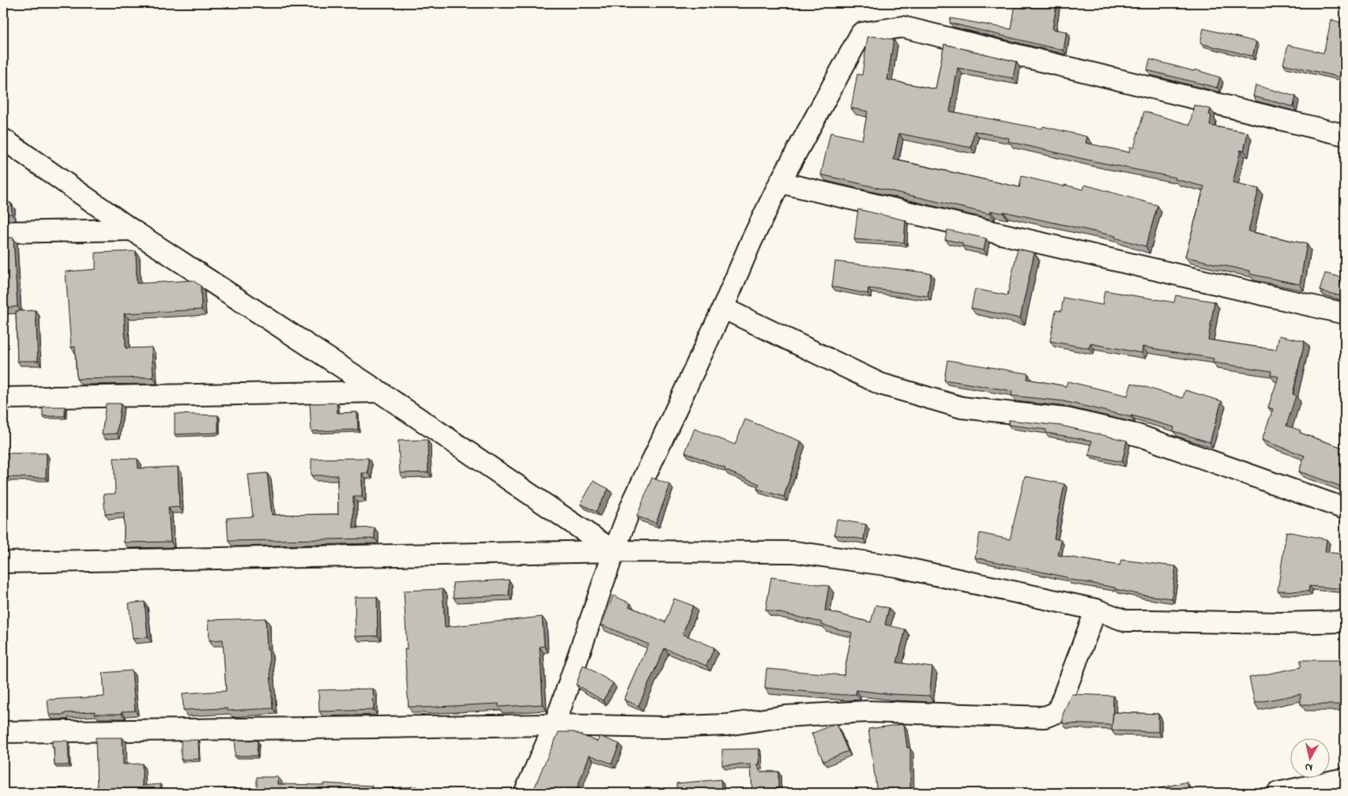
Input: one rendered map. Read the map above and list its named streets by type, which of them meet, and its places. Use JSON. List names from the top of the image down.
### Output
{
  "north": "bottom"
}
